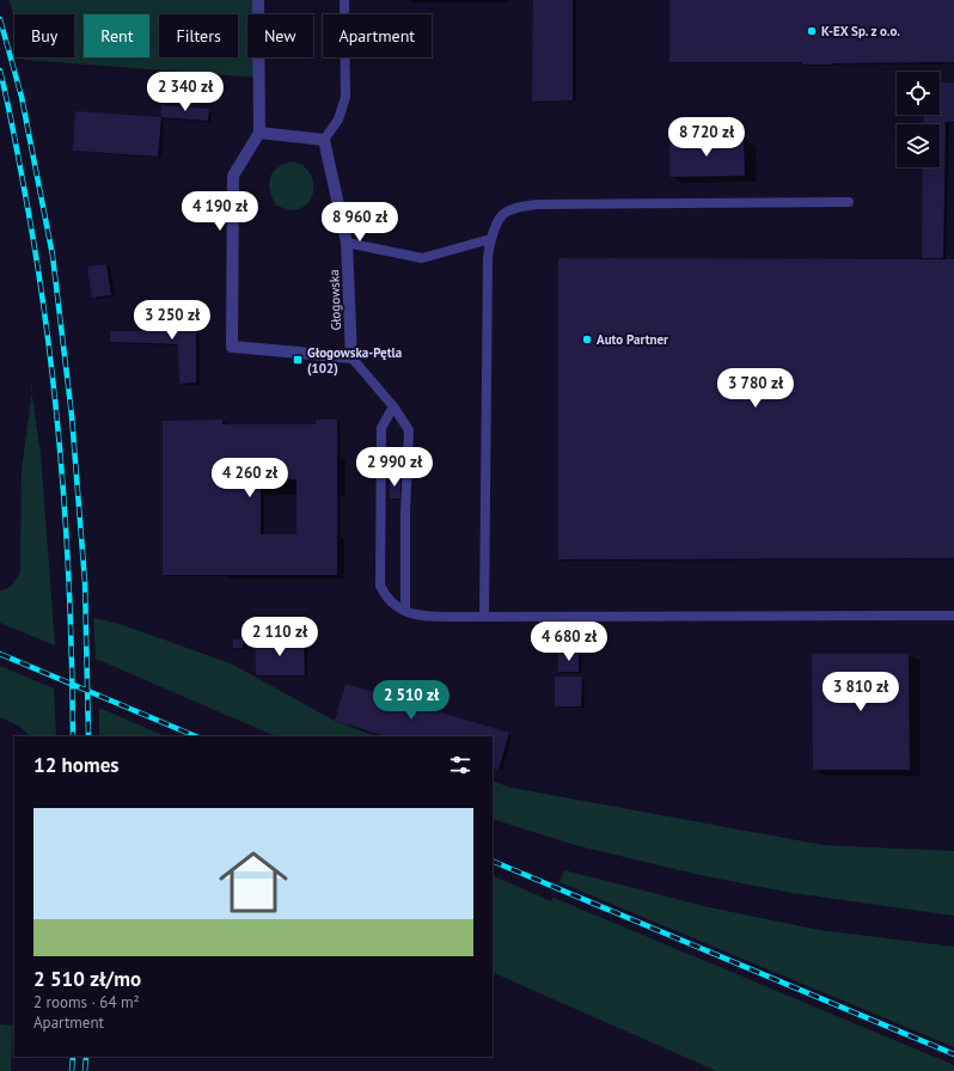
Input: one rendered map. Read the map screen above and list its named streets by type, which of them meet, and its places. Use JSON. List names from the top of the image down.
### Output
{
  "streets": {
    "street": ["Głogowska"]
  },
  "places": {
    "other": ["K-EX Sp. z o.o.", "Auto Partner"],
    "transit": ["Głogowska-Pętla (102)"]
  },
  "page": {
    "chip": [
      "Buy",
      "Rent",
      "Filters",
      "New",
      "Apartment"
    ],
    "price": [
      "2 340 zł",
      "8 720 zł",
      "4 190 zł",
      "8 960 zł",
      "3 250 zł",
      "3 780 zł",
      "2 990 zł",
      "4 260 zł",
      "2 110 zł",
      "4 680 zł",
      "3 810 zł",
      "2 510 zł"
    ],
    "heading": "12 homes",
    "list": [
      {
        "name": "2 510 zł/mo",
        "note": "2 rooms · 64 m² · Apartment"
      }
    ]
  }
}
